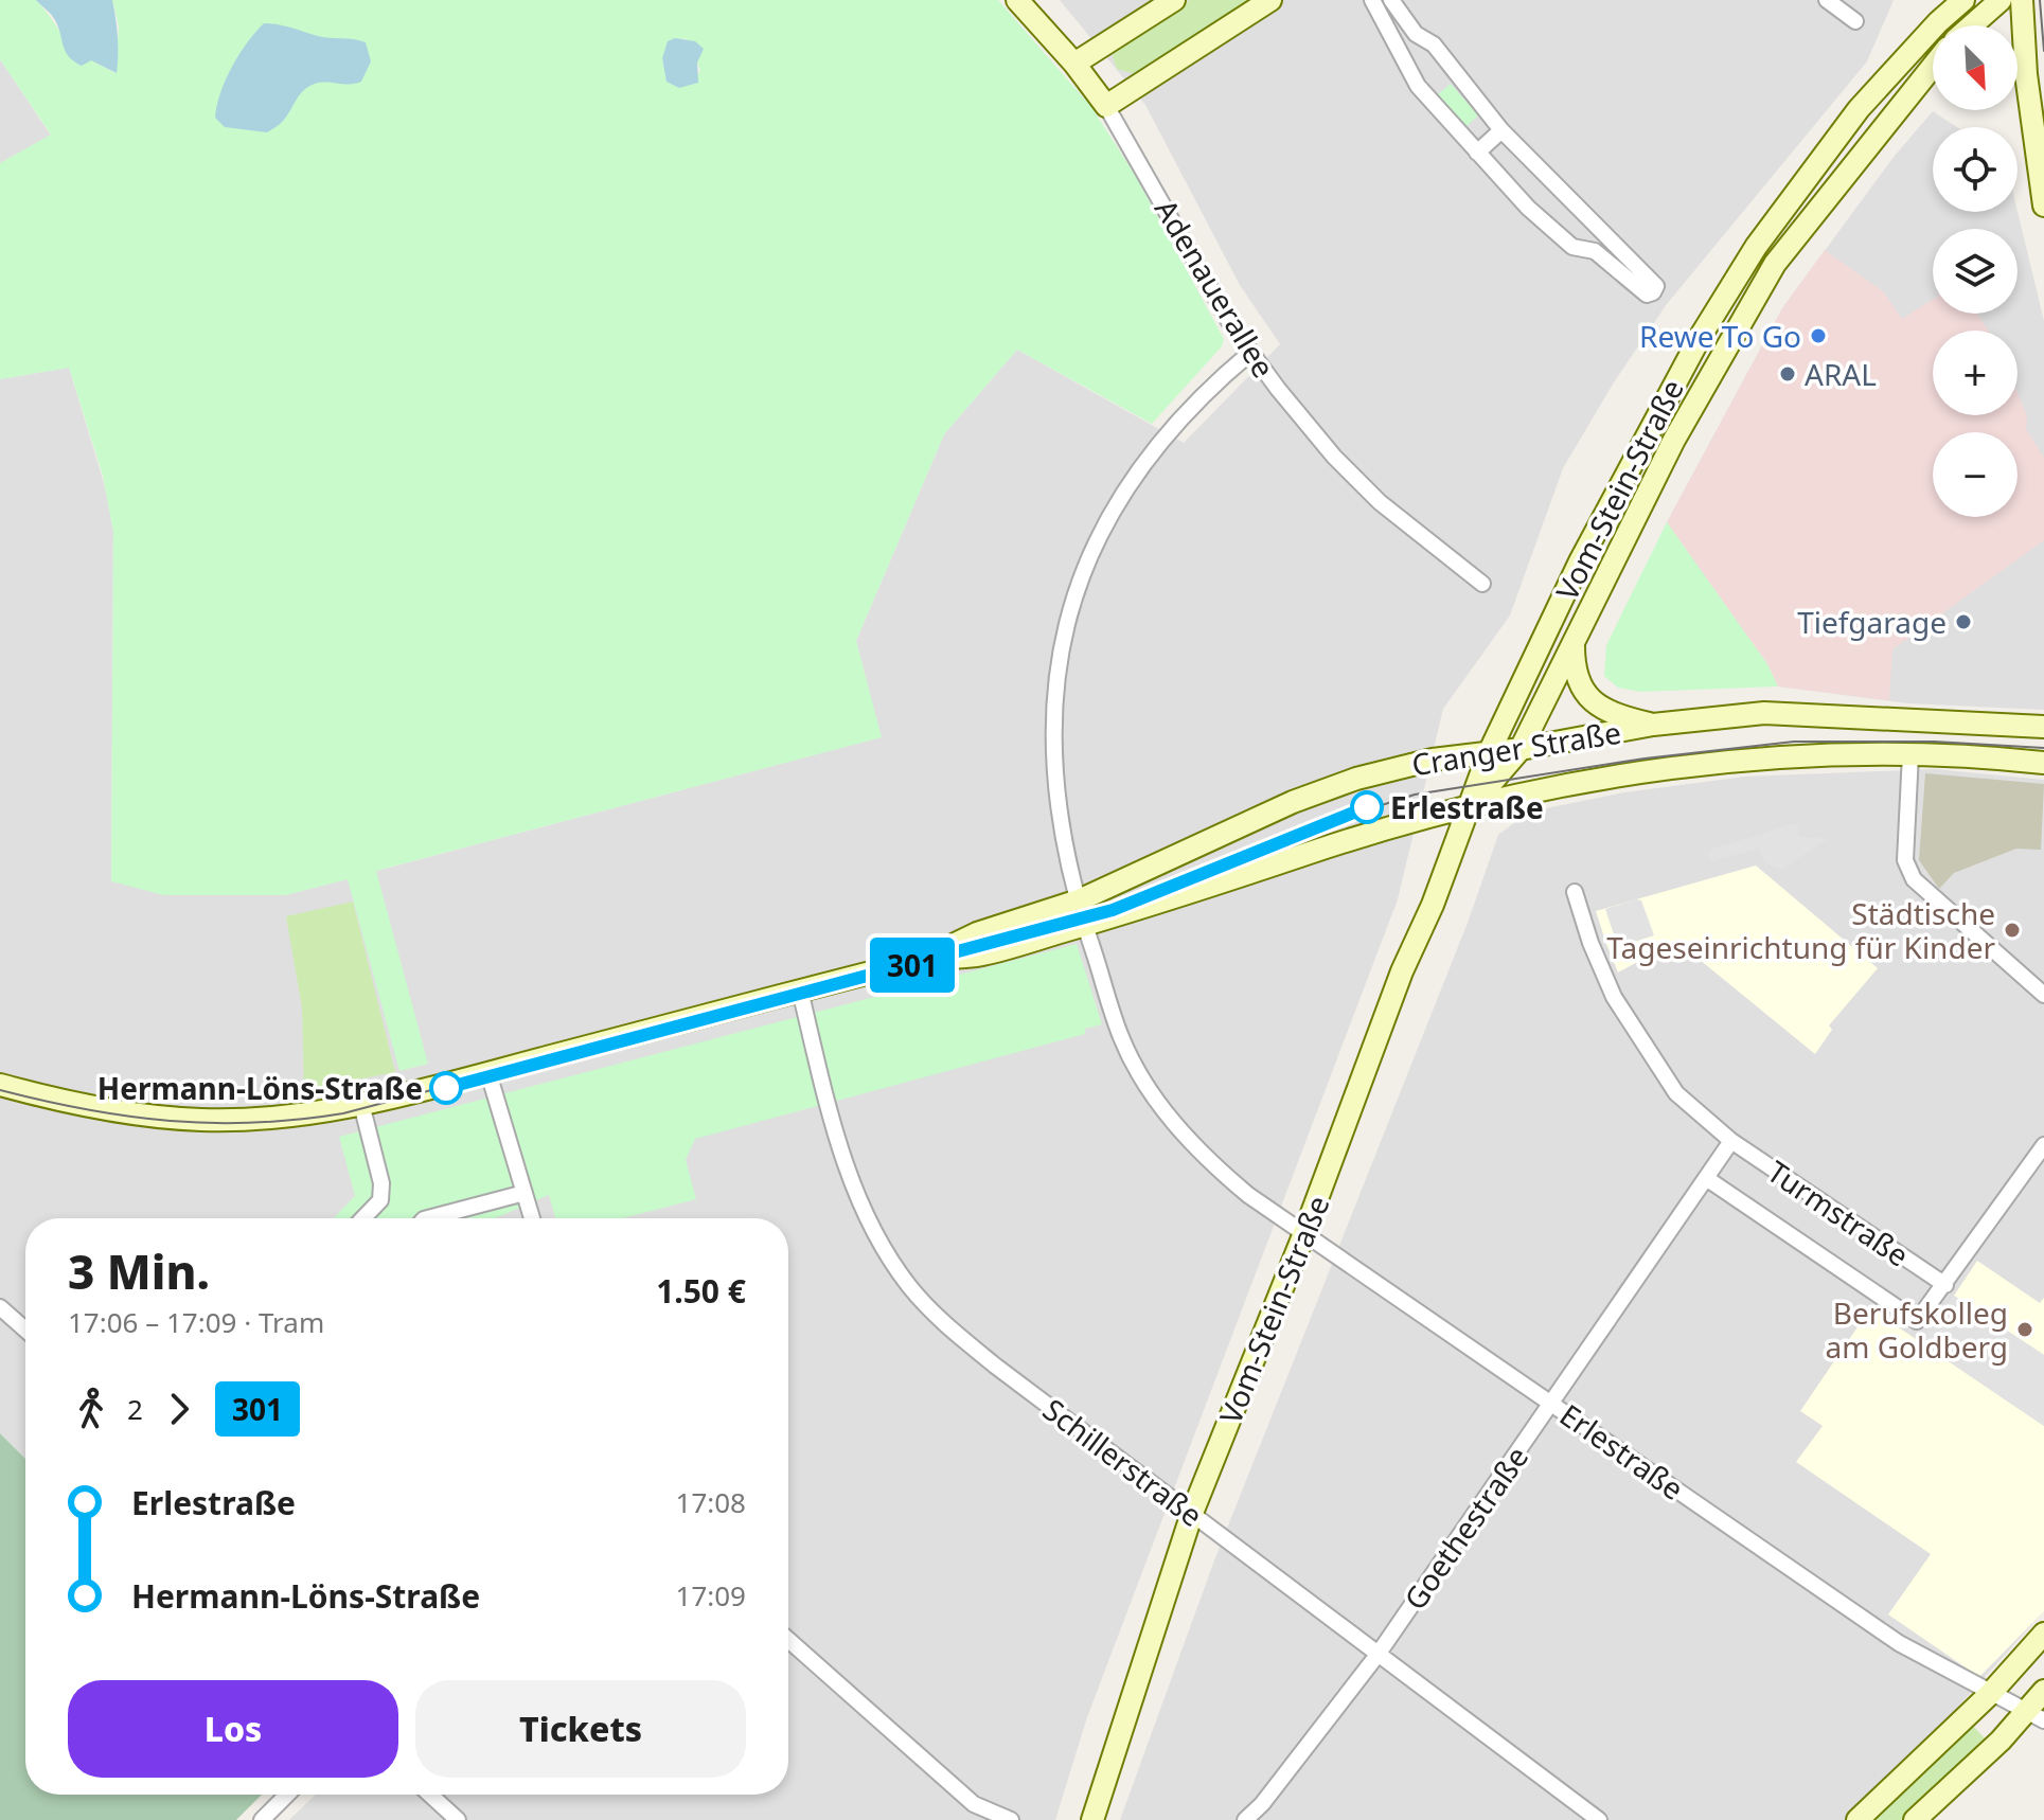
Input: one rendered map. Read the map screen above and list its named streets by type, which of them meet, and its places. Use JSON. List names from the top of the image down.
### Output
{
  "streets": {
    "main road": ["Adenauerallee", "Vom-Stein-Straße", "Cranger Straße"],
    "street": [
      "Turmstraße",
      "Erlestraße",
      "Schillerstraße",
      "Goethestraße"
    ]
  },
  "crossings": [
    ["Adenauerallee", "Erlestraße"],
    ["Vom-Stein-Straße", "Cranger Straße"],
    ["Vom-Stein-Straße", "Erlestraße"],
    ["Vom-Stein-Straße", "Schillerstraße"],
    ["Cranger Straße", "Erlestraße"],
    ["Cranger Straße", "Schillerstraße"],
    ["Turmstraße", "Goethestraße"],
    ["Erlestraße", "Goethestraße"],
    ["Schillerstraße", "Goethestraße"]
  ],
  "places": [
    "Rewe To Go",
    "ARAL",
    "Tiefgarage",
    "Erlestraße",
    "Städtische Tageseinrichtung für Kinder",
    "Hermann-Löns-Straße",
    "Berufskolleg am Goldberg"
  ],
  "lines": ["tram line 301"],
  "north": "bottom right",
  "page": {
    "on_map": "301",
    "map_buttons": ["+", "−"],
    "heading": ["3 Min.", "17:06 – 17:09 · Tram", "1.50 €"],
    "legs": ["2", "301"],
    "list": [
      {
        "name": "Erlestraße",
        "value": "17:08"
      },
      {
        "name": "Hermann-Löns-Straße",
        "value": "17:09"
      }
    ],
    "buttons": ["Los", "Tickets"]
  }
}
